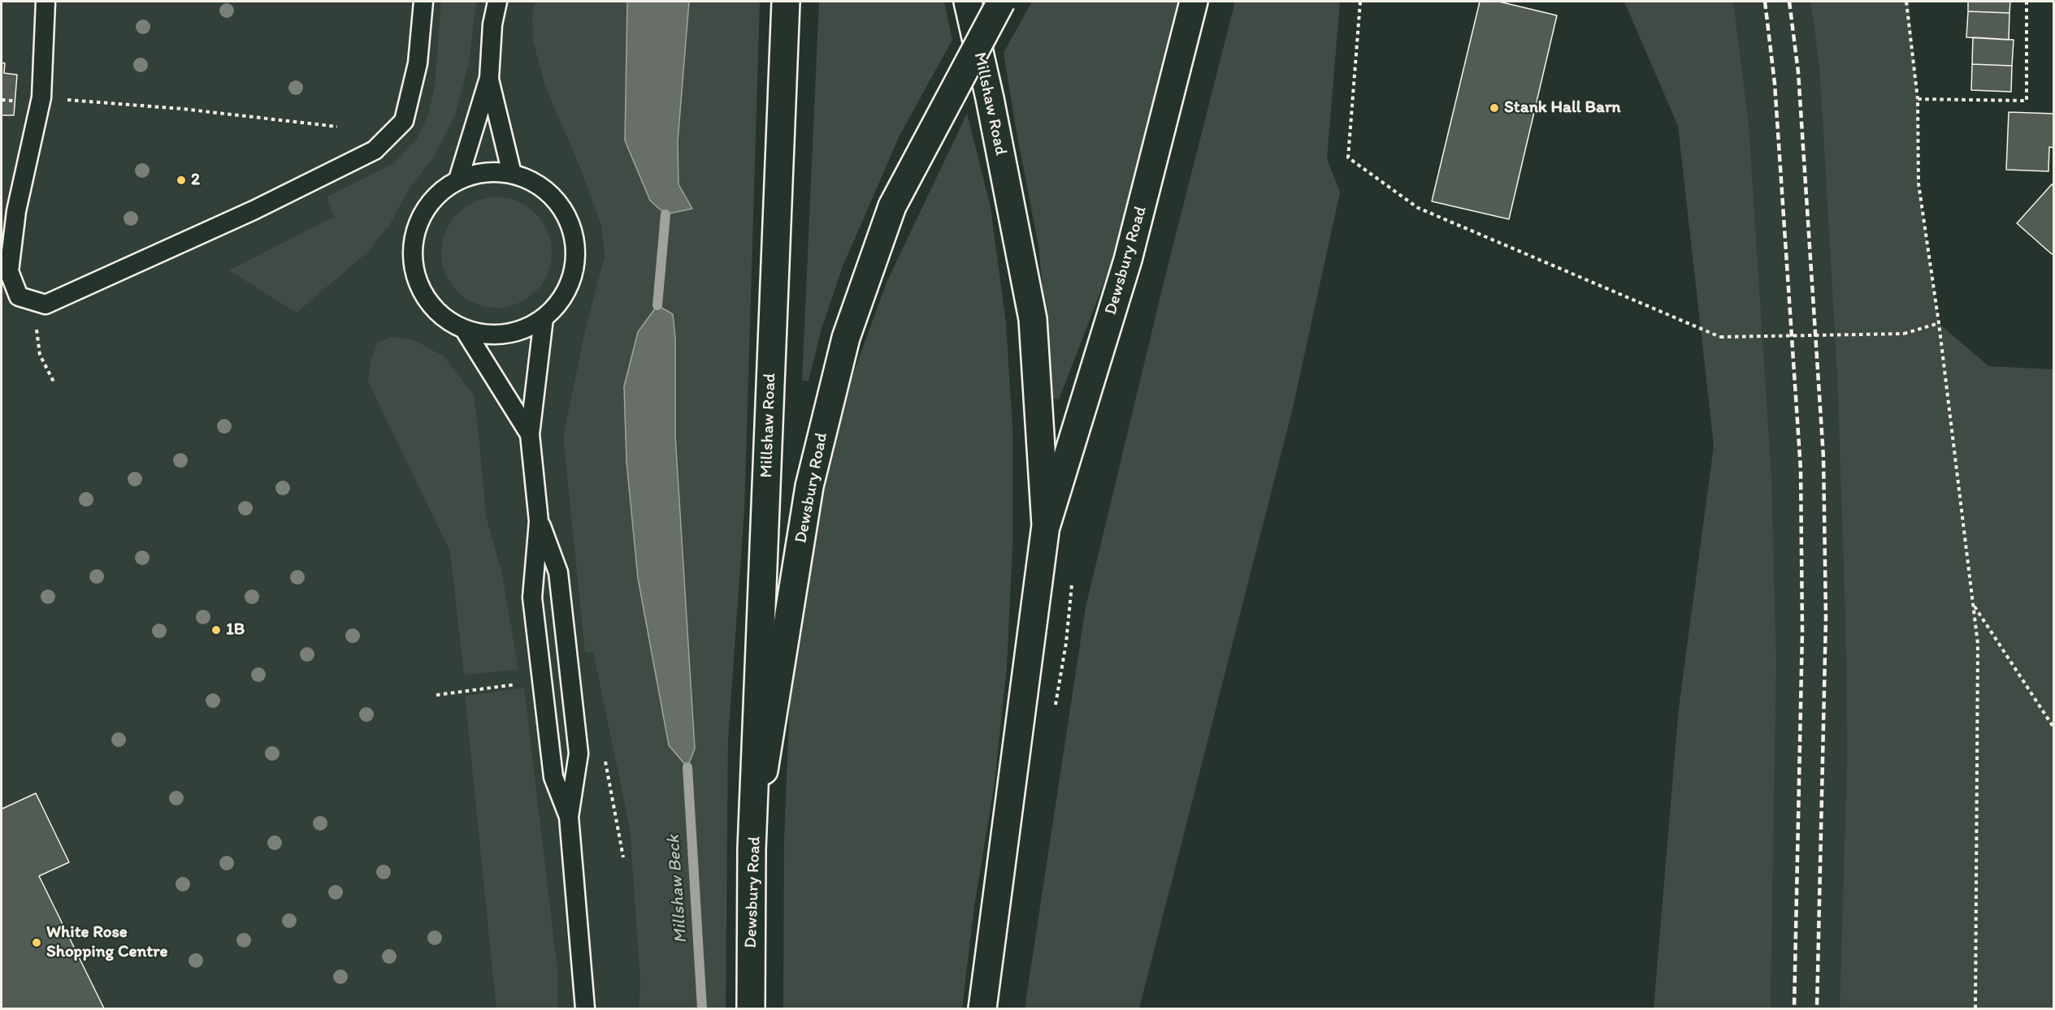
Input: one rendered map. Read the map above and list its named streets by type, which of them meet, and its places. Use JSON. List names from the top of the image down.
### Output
{
  "streets": {
    "main road": ["Millshaw Road", "Dewsbury Road"]
  },
  "crossings": [
    ["Millshaw Road", "Dewsbury Road"]
  ],
  "water": ["Millshaw Beck"],
  "places": [
    "Stank Hall Barn",
    "2",
    "1B",
    "White Rose Shopping Centre"
  ]
}
